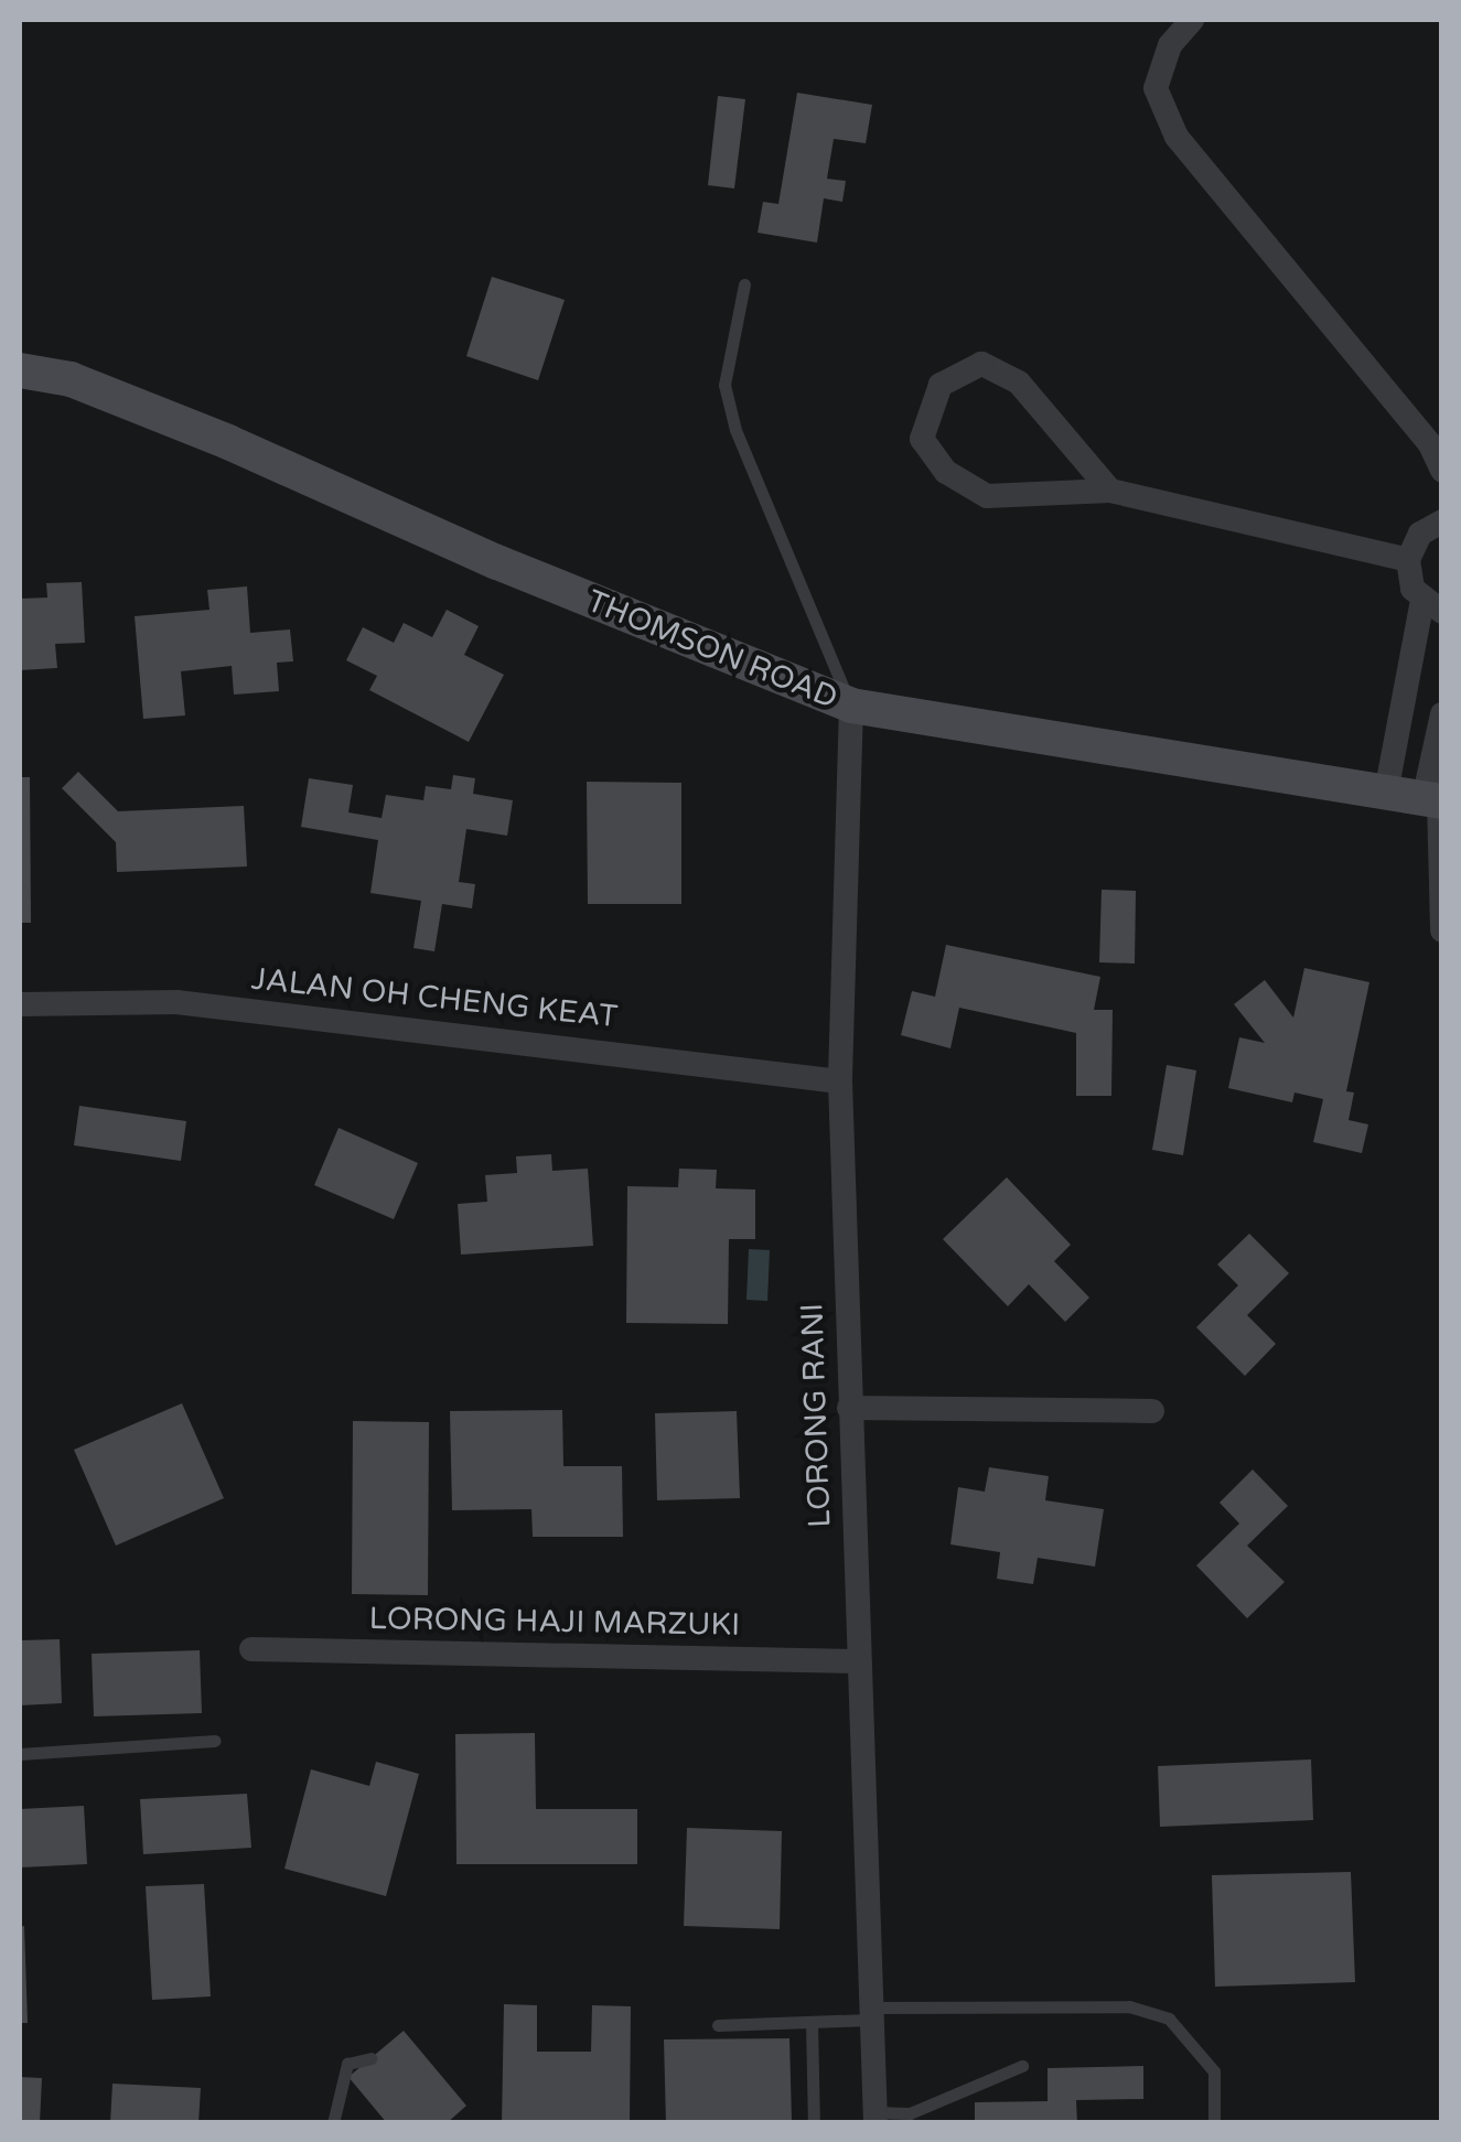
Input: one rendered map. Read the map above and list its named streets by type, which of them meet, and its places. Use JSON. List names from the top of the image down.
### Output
{
  "streets": {
    "street": [
      "THOMSON ROAD",
      "JALAN OH CHENG KEAT",
      "LORONG RANI",
      "LORONG HAJI MARZUKI"
    ]
  },
  "crossings": [
    ["THOMSON ROAD", "LORONG RANI"],
    ["JALAN OH CHENG KEAT", "LORONG RANI"],
    ["LORONG RANI", "LORONG HAJI MARZUKI"]
  ]
}
